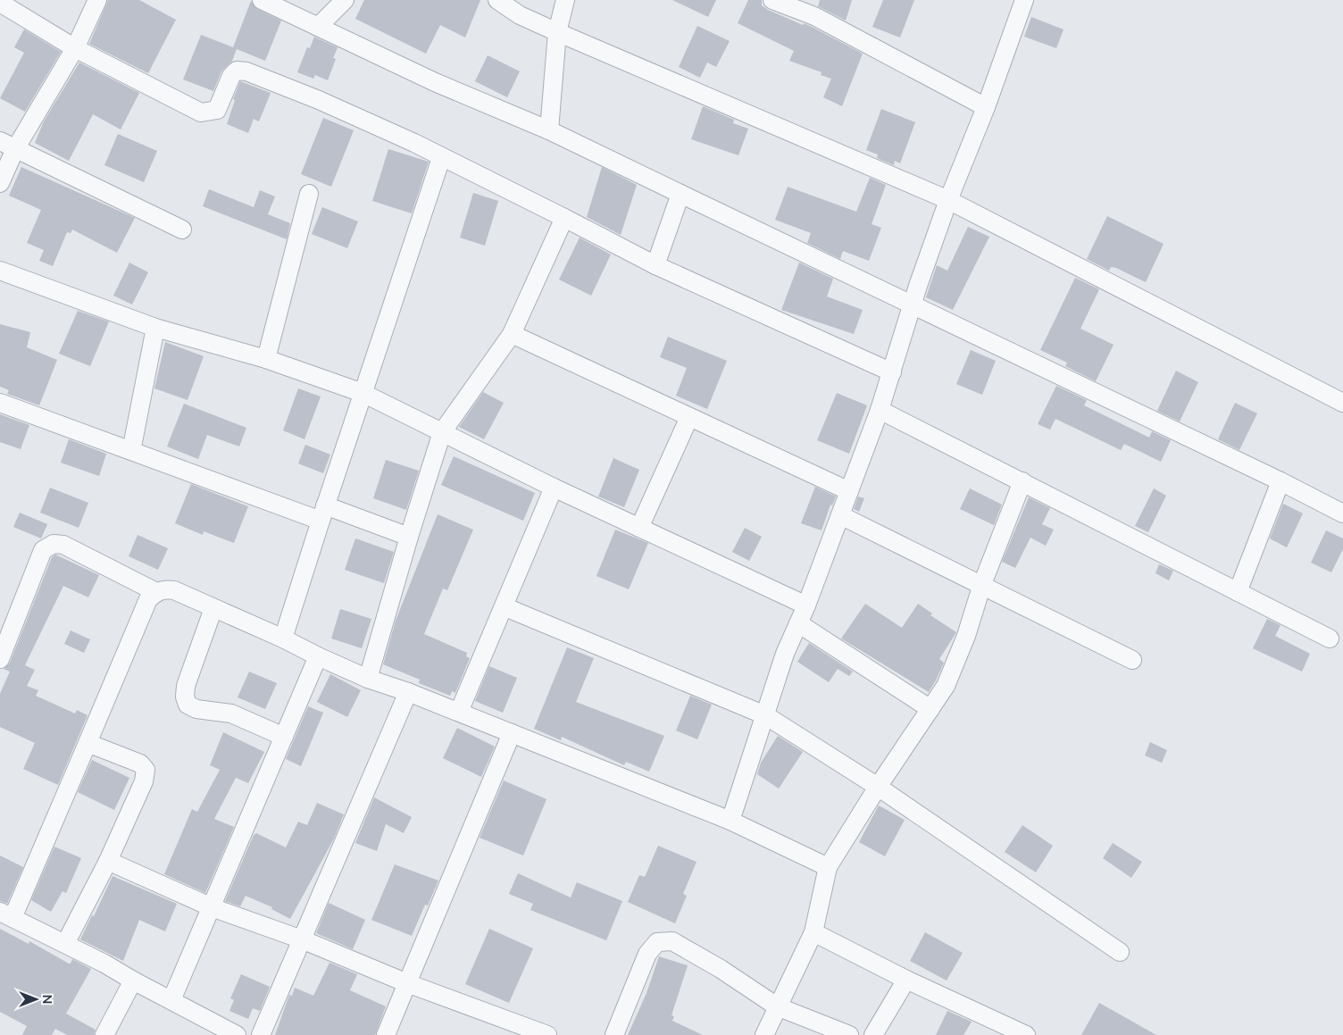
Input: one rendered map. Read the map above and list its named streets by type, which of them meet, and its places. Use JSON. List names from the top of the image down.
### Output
{
  "north": "right"
}
